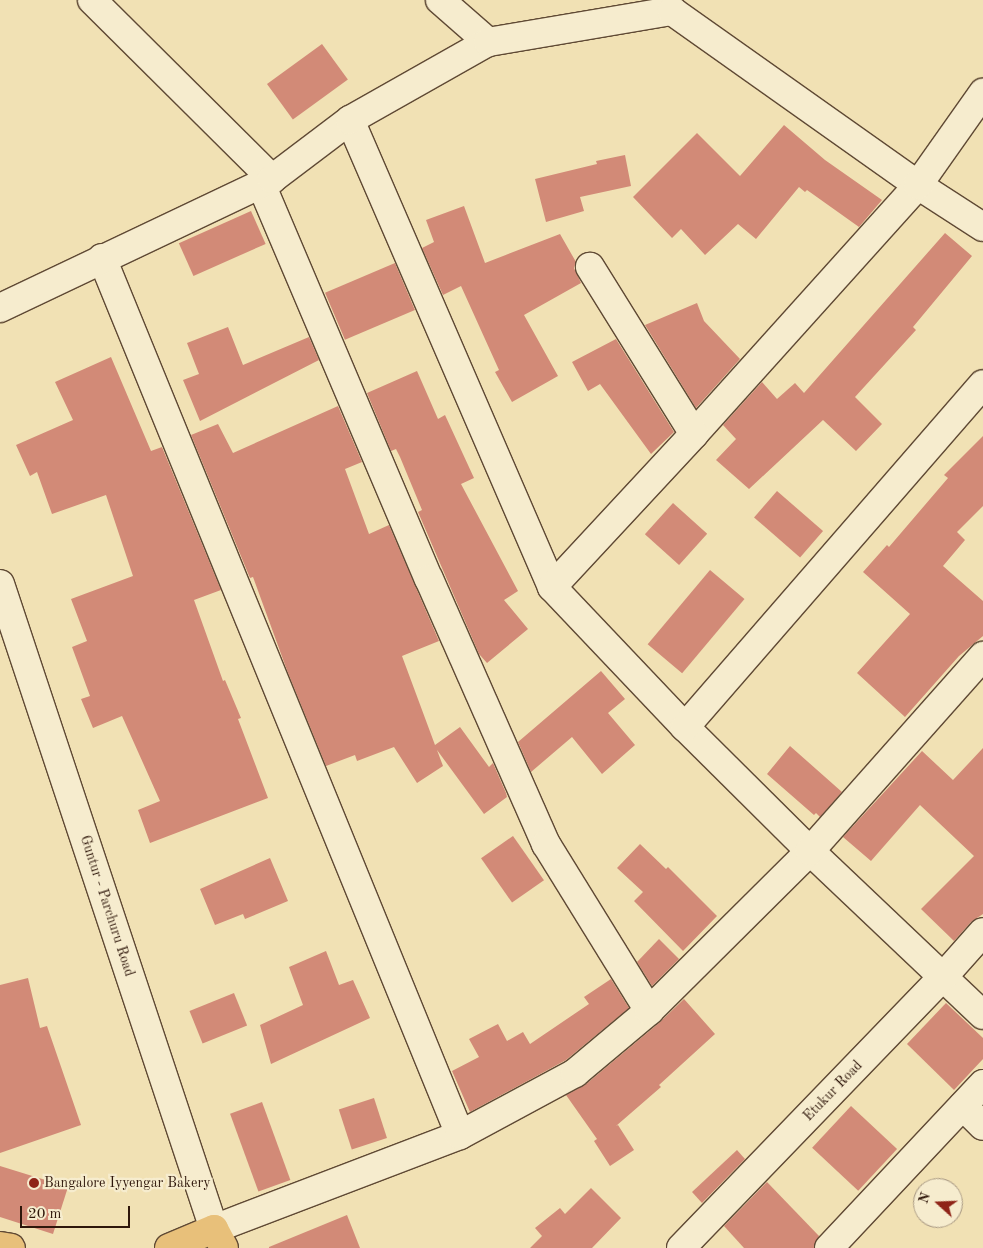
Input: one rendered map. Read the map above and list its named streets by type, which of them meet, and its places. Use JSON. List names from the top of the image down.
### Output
{
  "streets": {
    "street": ["Guntur - Parchuru Road", "Etukur Road"]
  },
  "places": ["Bangalore Iyyengar Bakery"],
  "scale_bar": "20 m",
  "north": "left"
}
